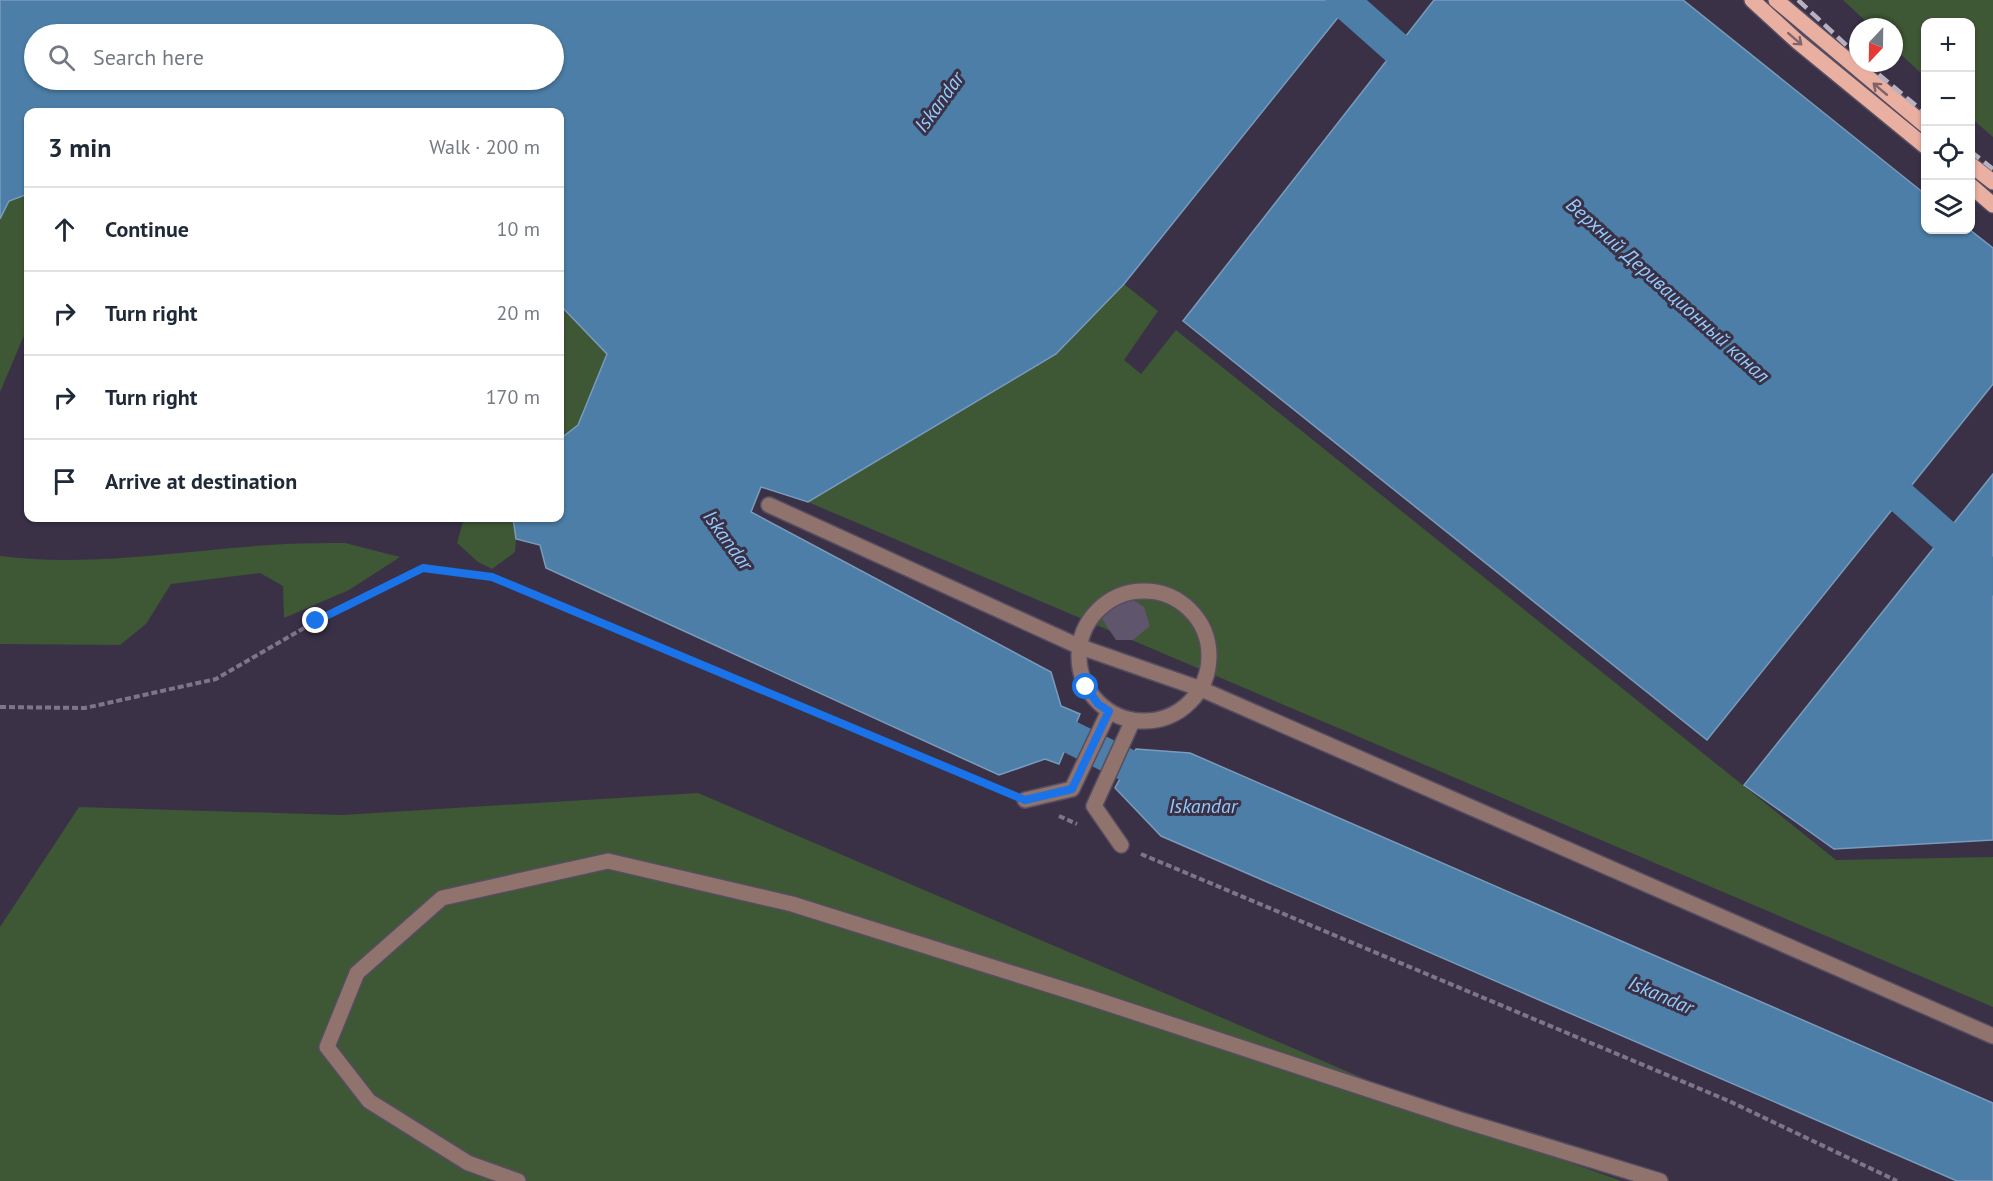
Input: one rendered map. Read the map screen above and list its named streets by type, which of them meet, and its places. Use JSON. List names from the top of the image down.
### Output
{
  "water": ["Iskandar", "Верхний Деривационный канал"],
  "north": "bottom",
  "page": {
    "map_buttons": ["+", "−"],
    "search": "Search here",
    "heading": ["3 min", "Walk · 200 m"],
    "list": [
      ["Continue", "10 m"],
      ["Turn right", "20 m"],
      ["Turn right", "170 m"],
      "Arrive at destination"
    ]
  }
}
